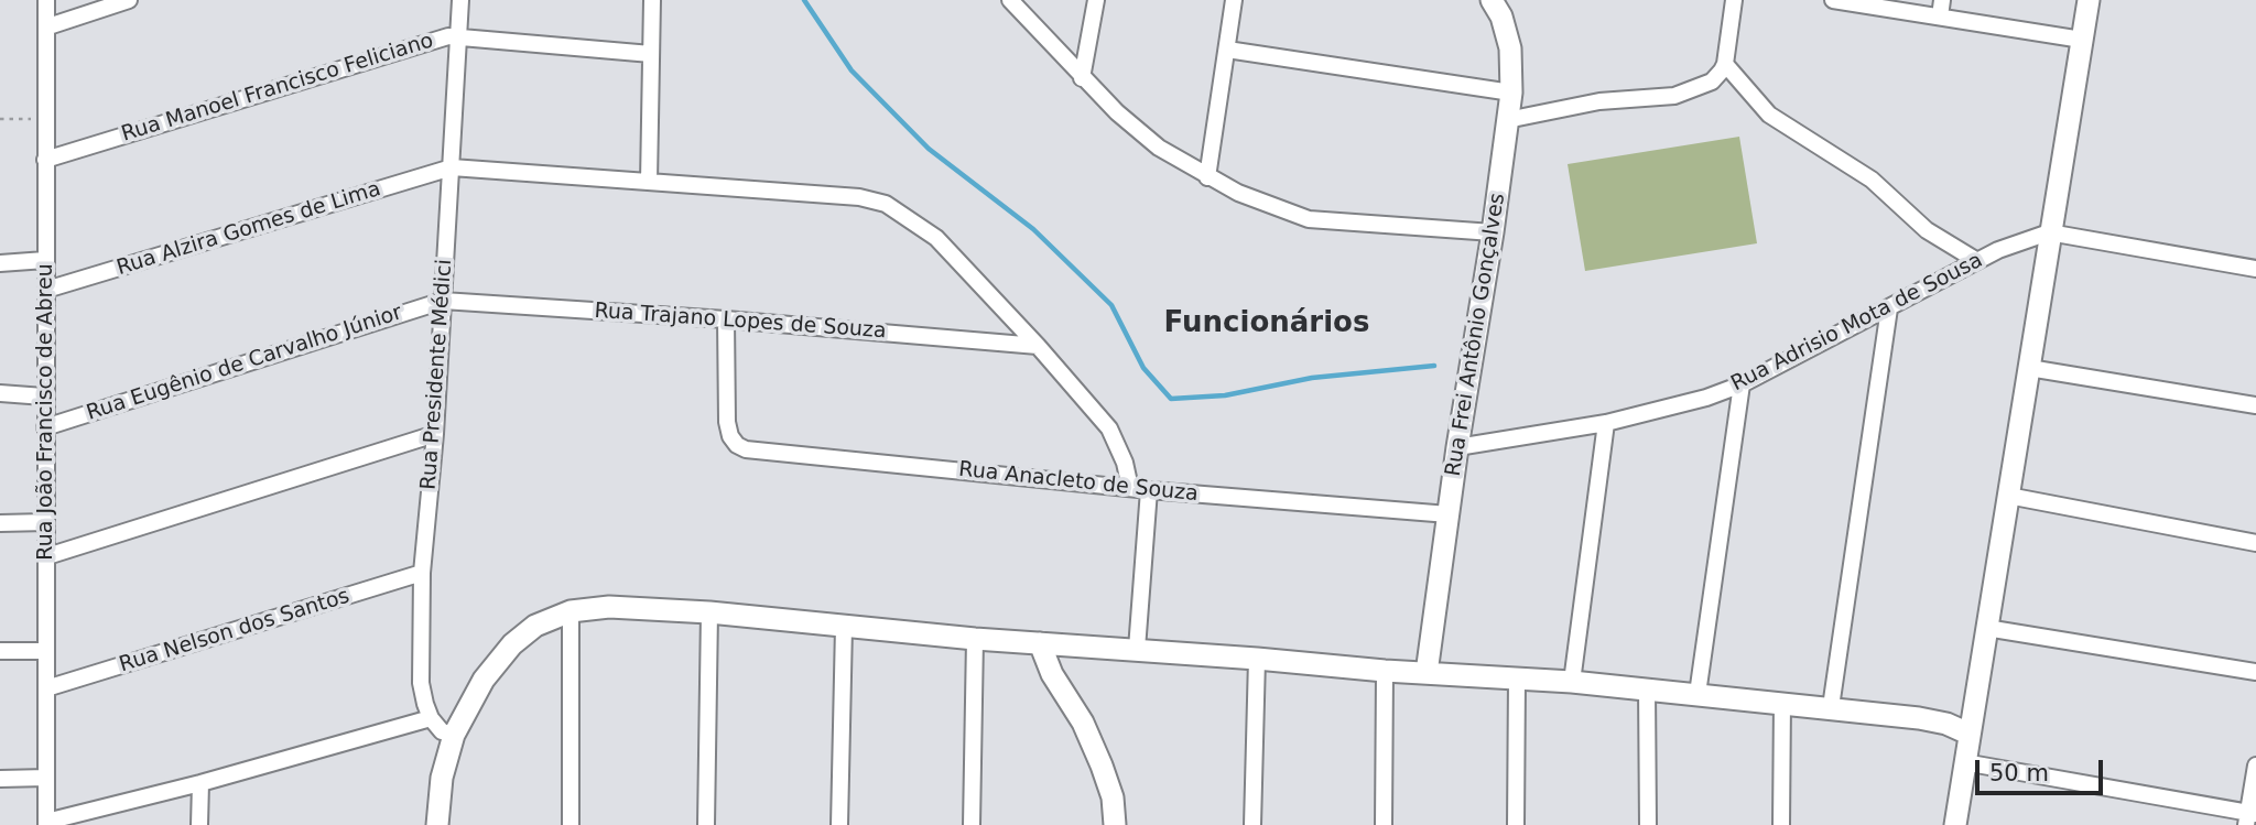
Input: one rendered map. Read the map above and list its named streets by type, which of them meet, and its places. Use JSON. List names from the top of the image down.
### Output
{
  "streets": {
    "street": [
      "Rua Manoel Francisco Feliciano",
      "Rua Alzira Gomes de Lima",
      "Rua Trajano Lopes de Souza",
      "Rua Adrisio Mota de Sousa",
      "Rua Frei Antônio Gonçalves",
      "Rua Eugênio de Carvalho Júnior",
      "Rua Presidente Médici",
      "Rua João Francisco de Abreu",
      "Rua Anacleto de Souza",
      "Rua Nelson dos Santos"
    ]
  },
  "crossings": [
    ["Rua Manoel Francisco Feliciano", "Rua Presidente Médici"],
    ["Rua Manoel Francisco Feliciano", "Rua João Francisco de Abreu"],
    ["Rua Alzira Gomes de Lima", "Rua Presidente Médici"],
    ["Rua Alzira Gomes de Lima", "Rua João Francisco de Abreu"],
    ["Rua Trajano Lopes de Souza", "Rua Eugênio de Carvalho Júnior"],
    ["Rua Trajano Lopes de Souza", "Rua Presidente Médici"],
    ["Rua Trajano Lopes de Souza", "Rua Anacleto de Souza"],
    ["Rua Adrisio Mota de Sousa", "Rua Frei Antônio Gonçalves"],
    ["Rua Frei Antônio Gonçalves", "Rua Anacleto de Souza"],
    ["Rua Eugênio de Carvalho Júnior", "Rua Presidente Médici"],
    ["Rua Eugênio de Carvalho Júnior", "Rua João Francisco de Abreu"],
    ["Rua Presidente Médici", "Rua Nelson dos Santos"],
    ["Rua João Francisco de Abreu", "Rua Nelson dos Santos"]
  ],
  "districts": ["Funcionários"],
  "scale_bar": "50 m"
}
